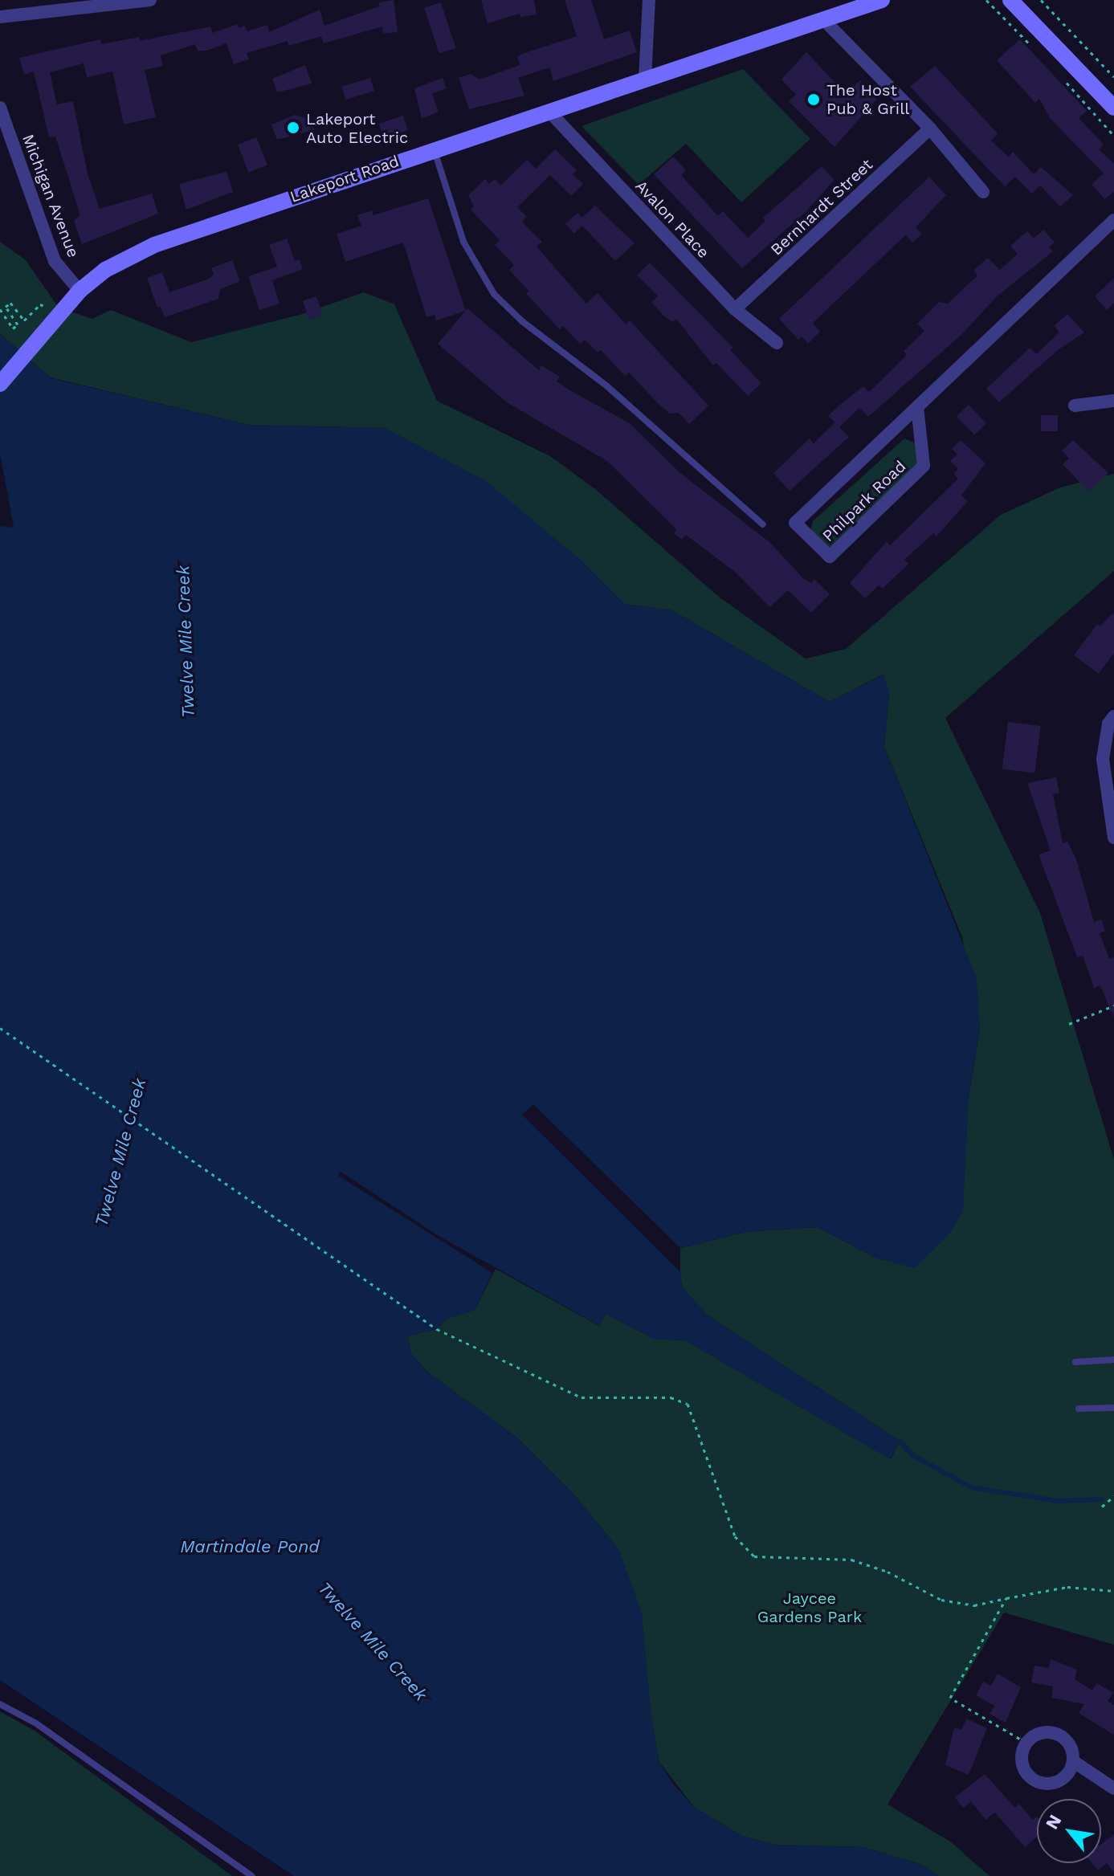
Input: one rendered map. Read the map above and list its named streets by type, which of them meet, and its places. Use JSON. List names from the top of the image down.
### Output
{
  "streets": {
    "main road": ["Lakeport Road"],
    "street": [
      "Michigan Avenue",
      "Bernhardt Street",
      "Avalon Place",
      "Philpark Road"
    ]
  },
  "crossings": [
    ["Lakeport Road", "Michigan Avenue"],
    ["Lakeport Road", "Avalon Place"],
    ["Bernhardt Street", "Avalon Place"]
  ],
  "water": ["Twelve Mile Creek", "Martindale Pond"],
  "parks": ["Jaycee Gardens Park"],
  "places": ["The Host Pub & Grill", "Lakeport Auto Electric"],
  "north": "top left"
}
